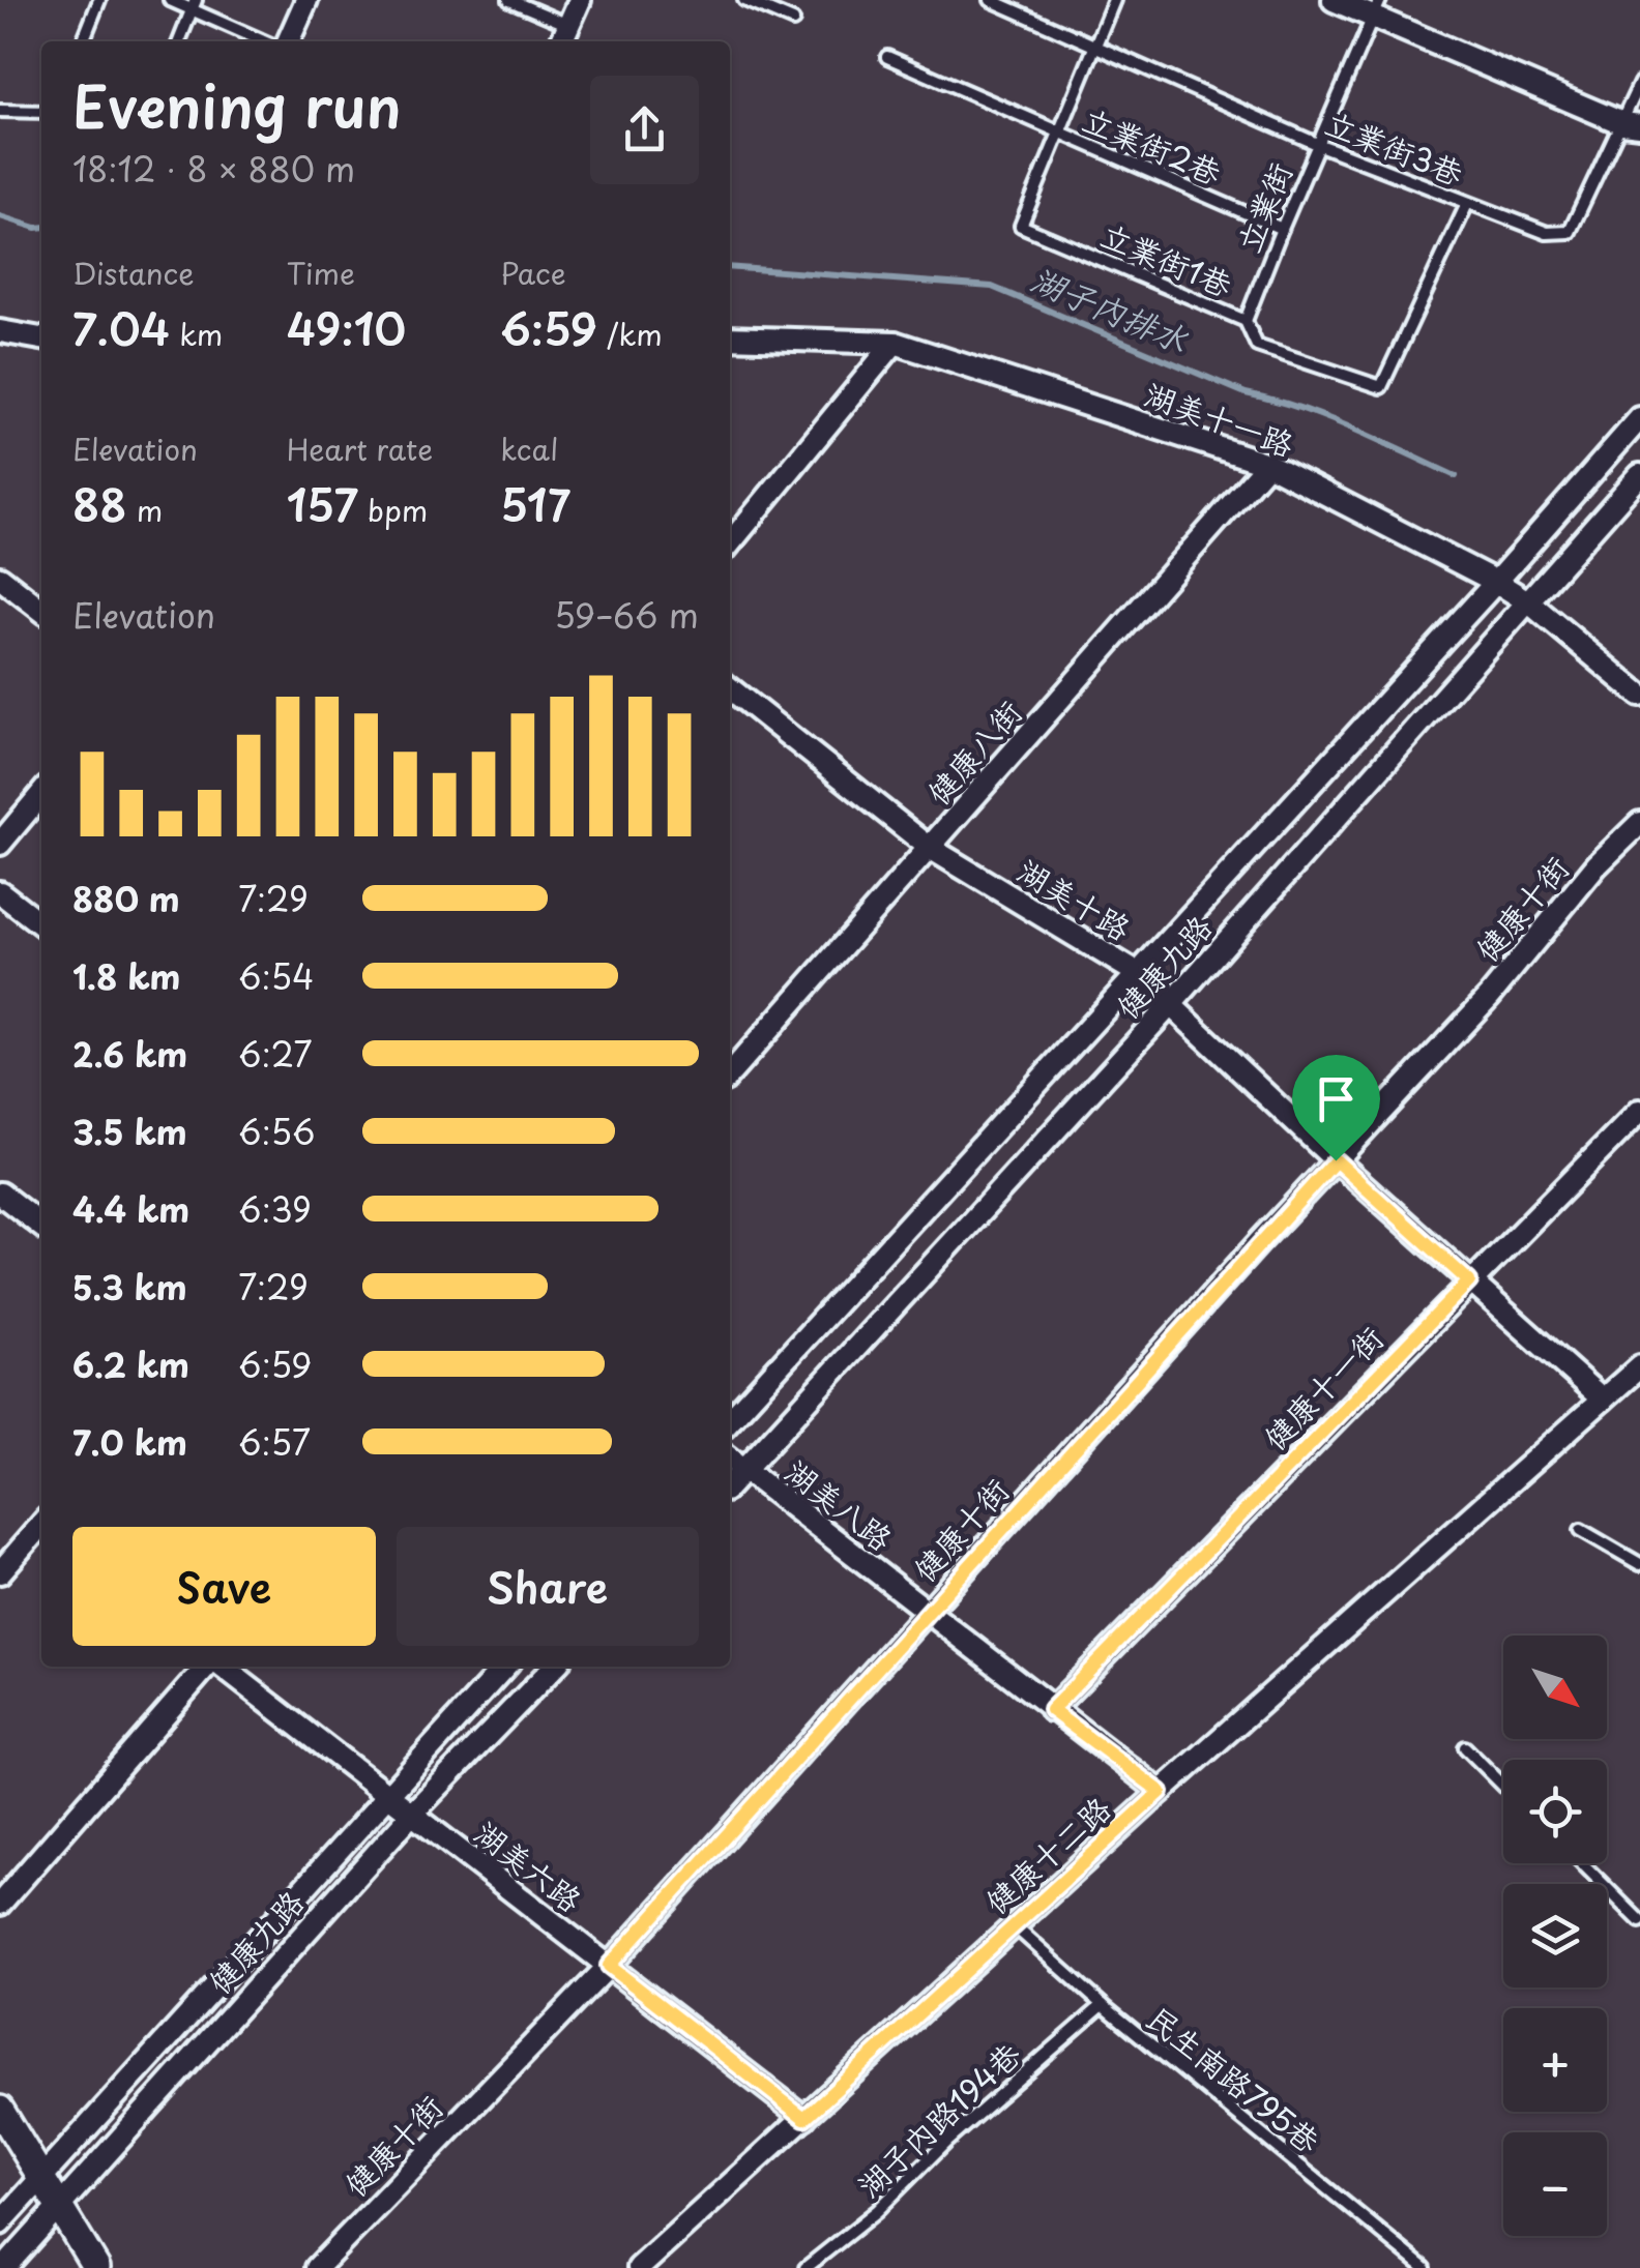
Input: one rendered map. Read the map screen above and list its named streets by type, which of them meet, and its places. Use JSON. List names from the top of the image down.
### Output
{
  "streets": {
    "street": [
      "湖美十一路",
      "健康八街",
      "湖美十路",
      "健康十街",
      "健康九路",
      "健康十一街",
      "湖美八路",
      "健康十二路",
      "湖美六路"
    ],
    "lane": [
      "立業街2巷",
      "立業街3巷",
      "立業街",
      "立業街1巷",
      "民生南路795巷",
      "湖子內路194巷"
    ]
  },
  "crossings": [
    ["立業街2巷", "立業街"],
    ["立業街2巷", "立業街1巷"],
    ["立業街3巷", "立業街"],
    ["立業街3巷", "立業街1巷"],
    ["立業街", "立業街1巷"],
    ["湖美十一路", "健康八街"],
    ["湖美十一路", "健康九路"],
    ["健康八街", "湖美十路"],
    ["湖美十路", "健康十街"],
    ["湖美十路", "健康九路"],
    ["湖美十路", "健康十一街"],
    ["湖美十路", "健康十二路"],
    ["健康十街", "湖美八路"],
    ["健康十街", "湖美六路"],
    ["健康九路", "湖美八路"],
    ["健康九路", "湖美六路"],
    ["健康十一街", "湖美八路"],
    ["湖美八路", "健康十二路"],
    ["健康十二路", "湖美六路"],
    ["健康十二路", "民生南路795巷"],
    ["民生南路795巷", "湖子內路194巷"]
  ],
  "water": ["湖子內排水"],
  "north": "bottom right",
  "page": {
    "heading": ["Evening run", "18:12 · 8 × 880 m"],
    "stats": [
      ["Distance", "7.04 km"],
      ["Time", "49:10"],
      ["Pace", "6:59 /km"],
      ["Elevation", "88 m"],
      ["Heart rate", "157 bpm"],
      ["kcal", "517"]
    ],
    "chart": ["Elevation", "59–66 m"],
    "list": [
      {
        "name": "880 m",
        "note": "7:29"
      },
      {
        "name": "1.8 km",
        "note": "6:54"
      },
      {
        "name": "2.6 km",
        "note": "6:27"
      },
      {
        "name": "3.5 km",
        "note": "6:56"
      },
      {
        "name": "4.4 km",
        "note": "6:39"
      },
      {
        "name": "5.3 km",
        "note": "7:29"
      },
      {
        "name": "6.2 km",
        "note": "6:59"
      },
      {
        "name": "7.0 km",
        "note": "6:57"
      }
    ],
    "buttons": ["Save", "Share"],
    "map_buttons": ["+", "−"]
  }
}
